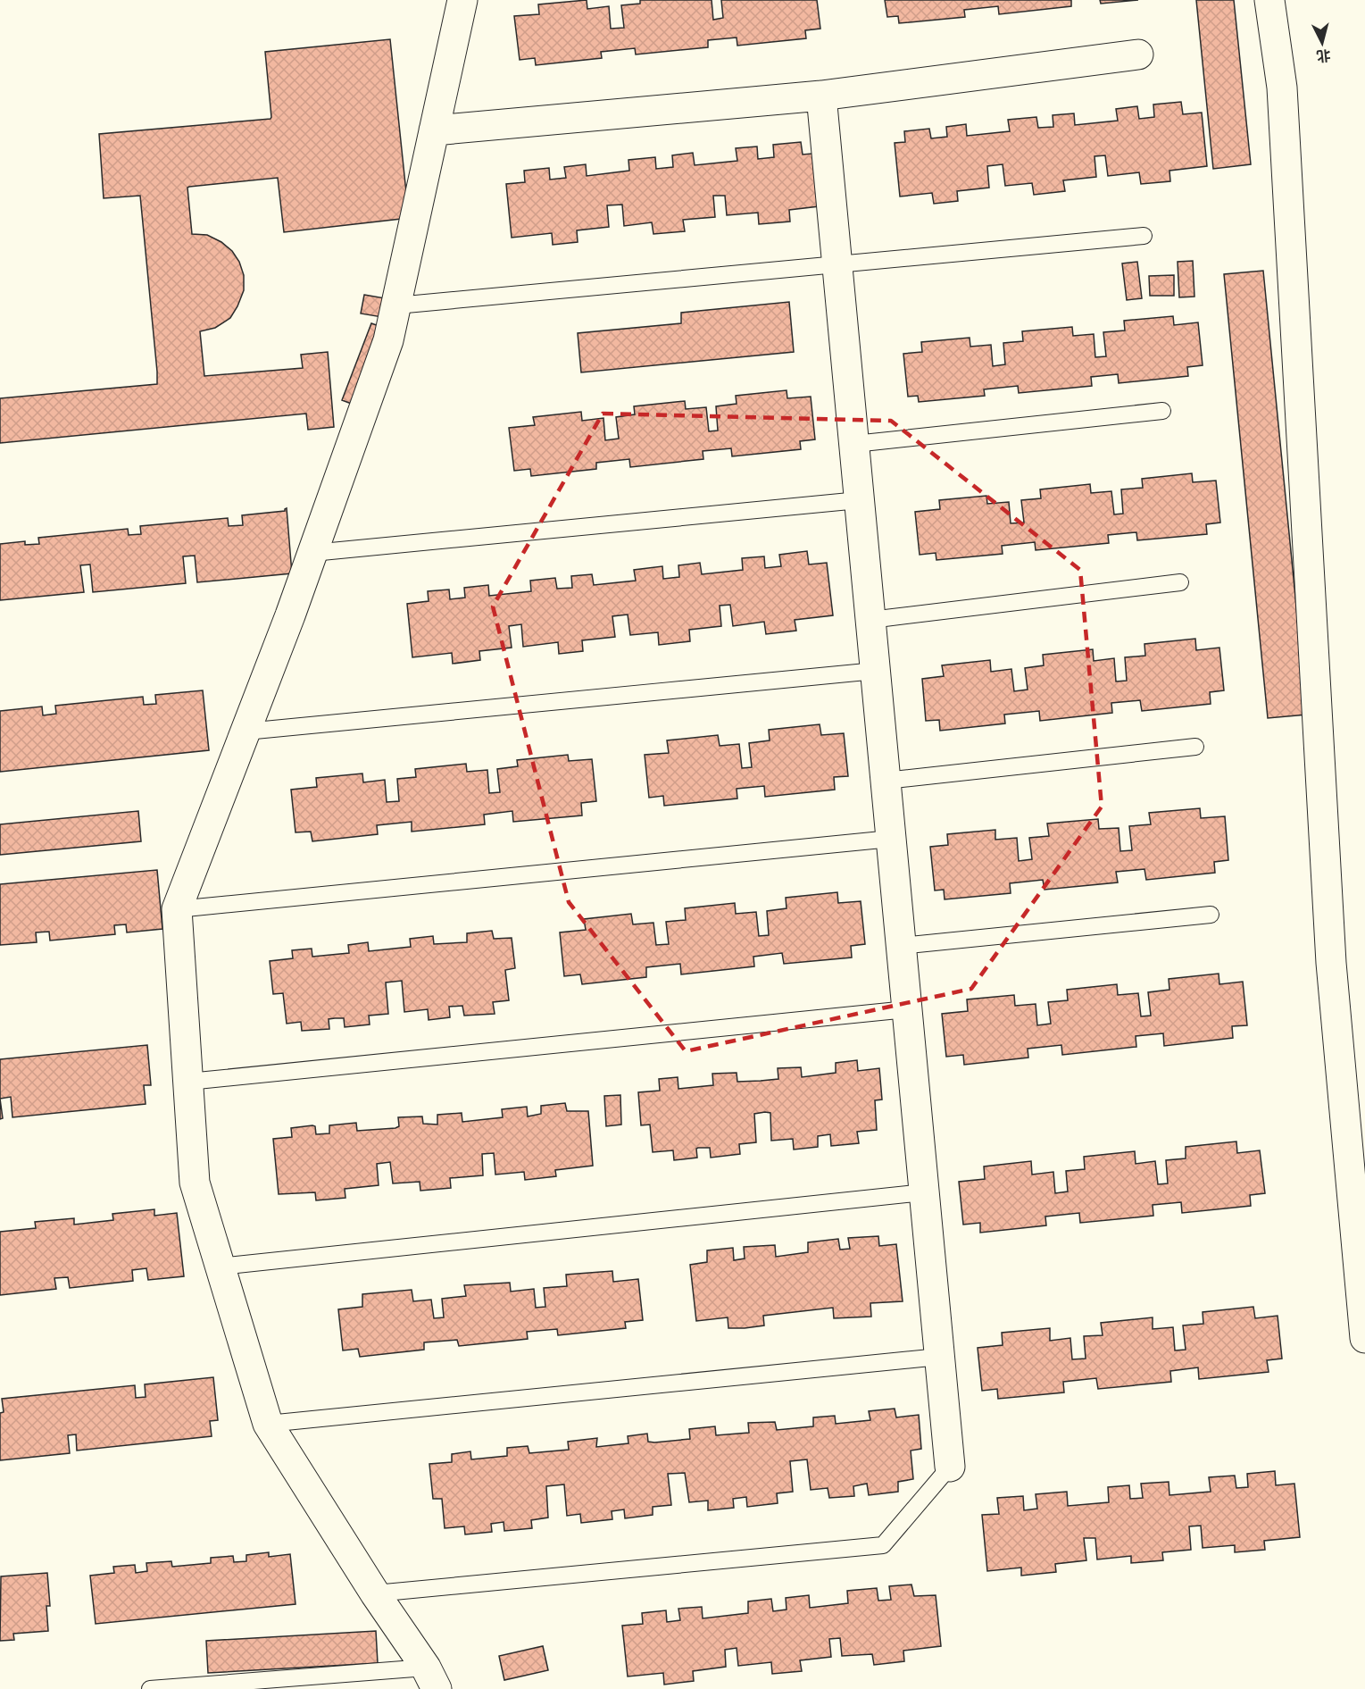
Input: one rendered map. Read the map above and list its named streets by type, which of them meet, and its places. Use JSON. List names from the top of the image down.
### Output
{
  "north": "bottom"
}
